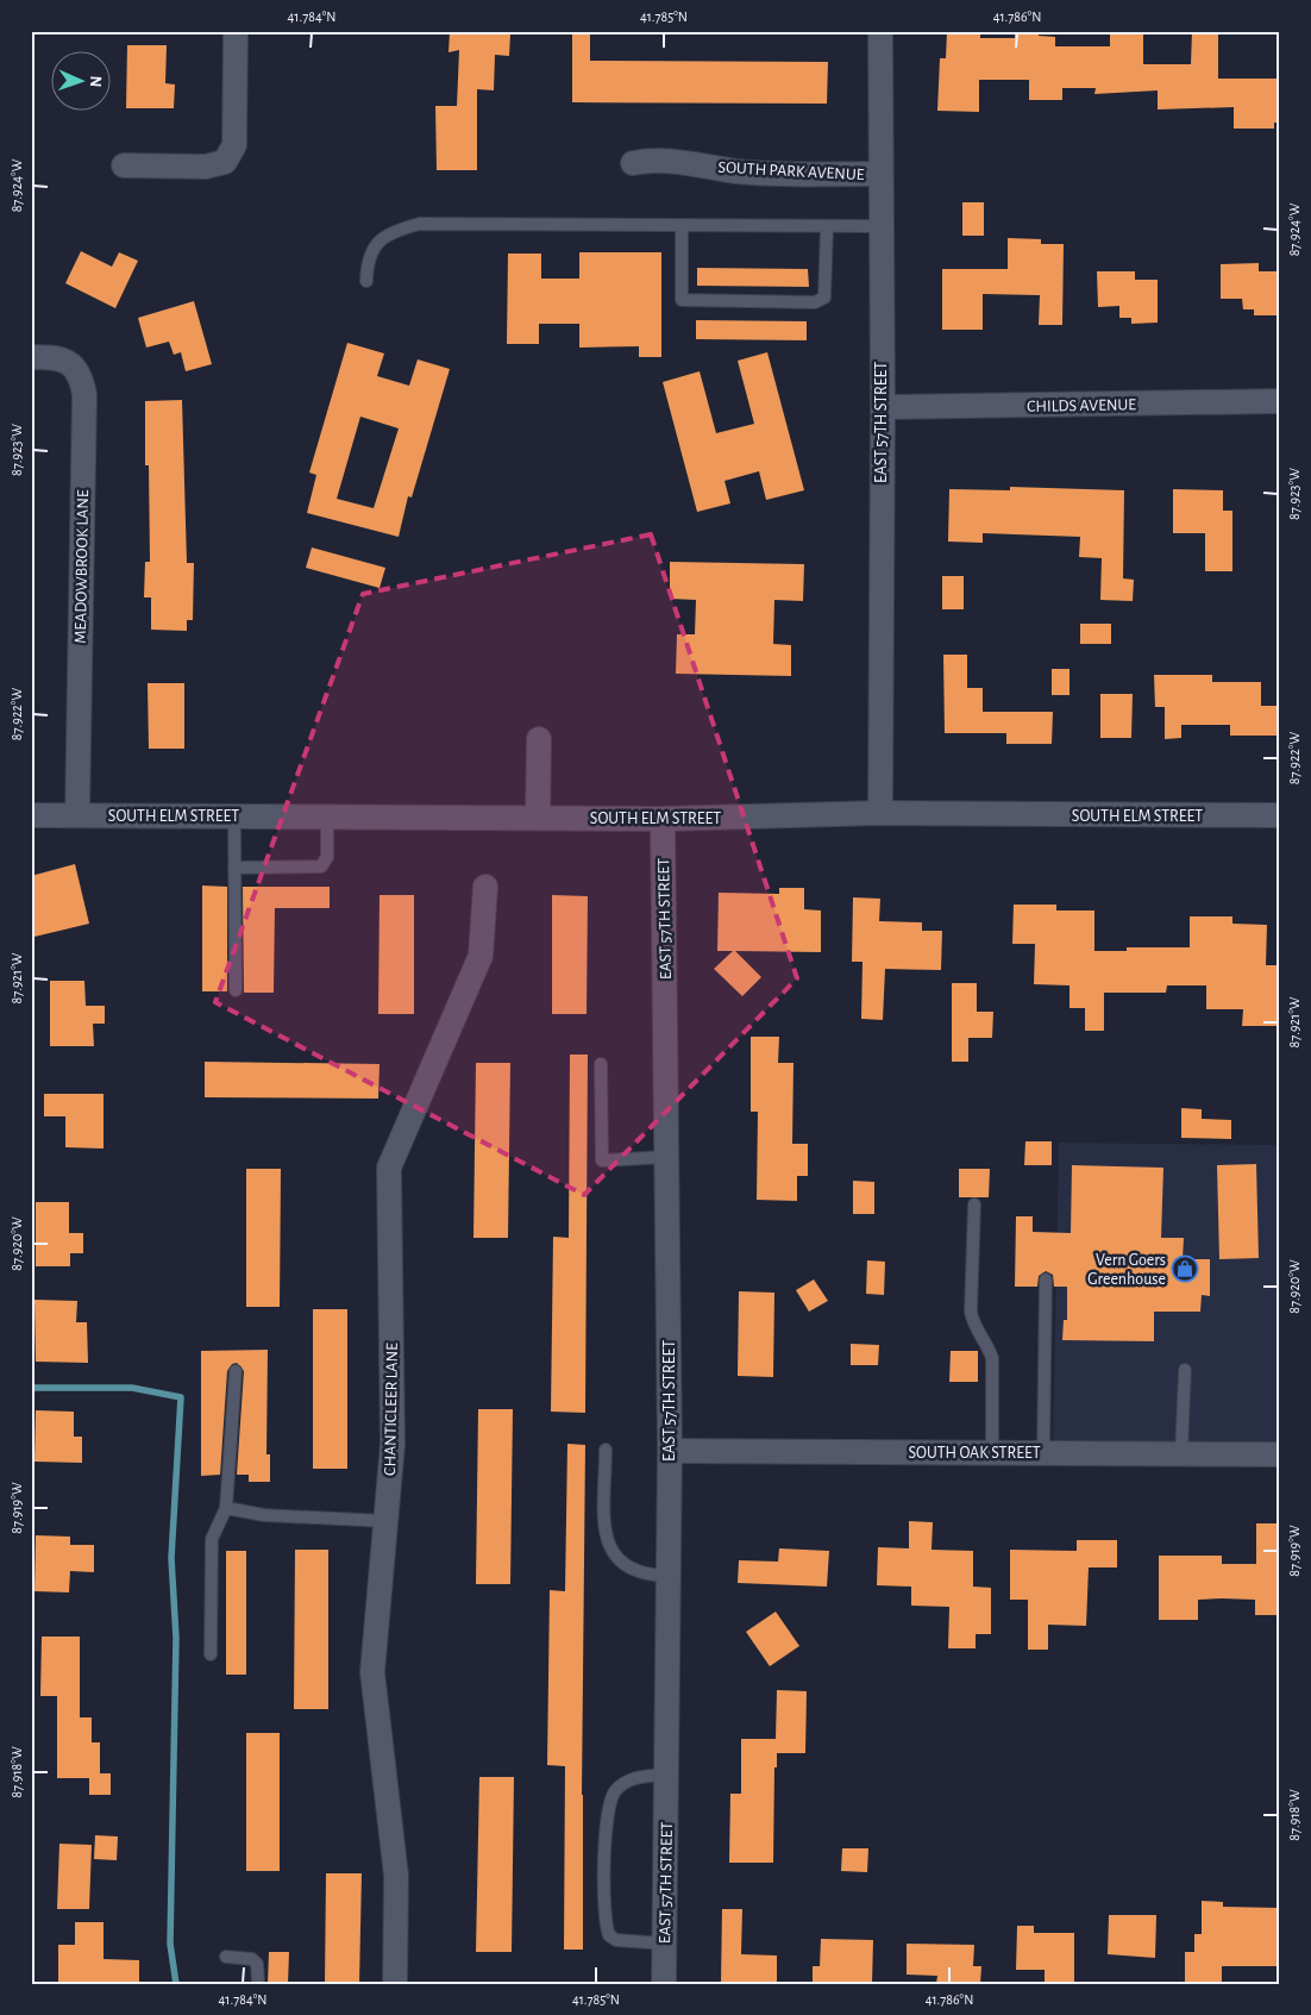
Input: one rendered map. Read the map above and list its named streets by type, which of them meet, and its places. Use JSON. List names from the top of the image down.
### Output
{
  "streets": {
    "street": [
      "SOUTH PARK AVENUE",
      "CHILDS AVENUE",
      "EAST 57TH STREET",
      "MEADOWBROOK LANE",
      "SOUTH ELM STREET",
      "CHANTICLEER LANE",
      "SOUTH OAK STREET"
    ]
  },
  "crossings": [
    ["SOUTH PARK AVENUE", "EAST 57TH STREET"],
    ["CHILDS AVENUE", "EAST 57TH STREET"],
    ["EAST 57TH STREET", "SOUTH ELM STREET"],
    ["EAST 57TH STREET", "SOUTH OAK STREET"],
    ["MEADOWBROOK LANE", "SOUTH ELM STREET"]
  ],
  "places": {
    "shop": ["Vern Goers Greenhouse"]
  },
  "north": "right",
  "coordinates": [
    "41.784°N",
    "41.785°N",
    "41.786°N",
    "87.924°W",
    "87.923°W",
    "87.922°W",
    "87.921°W",
    "87.920°W",
    "87.919°W",
    "87.918°W"
  ]
}
